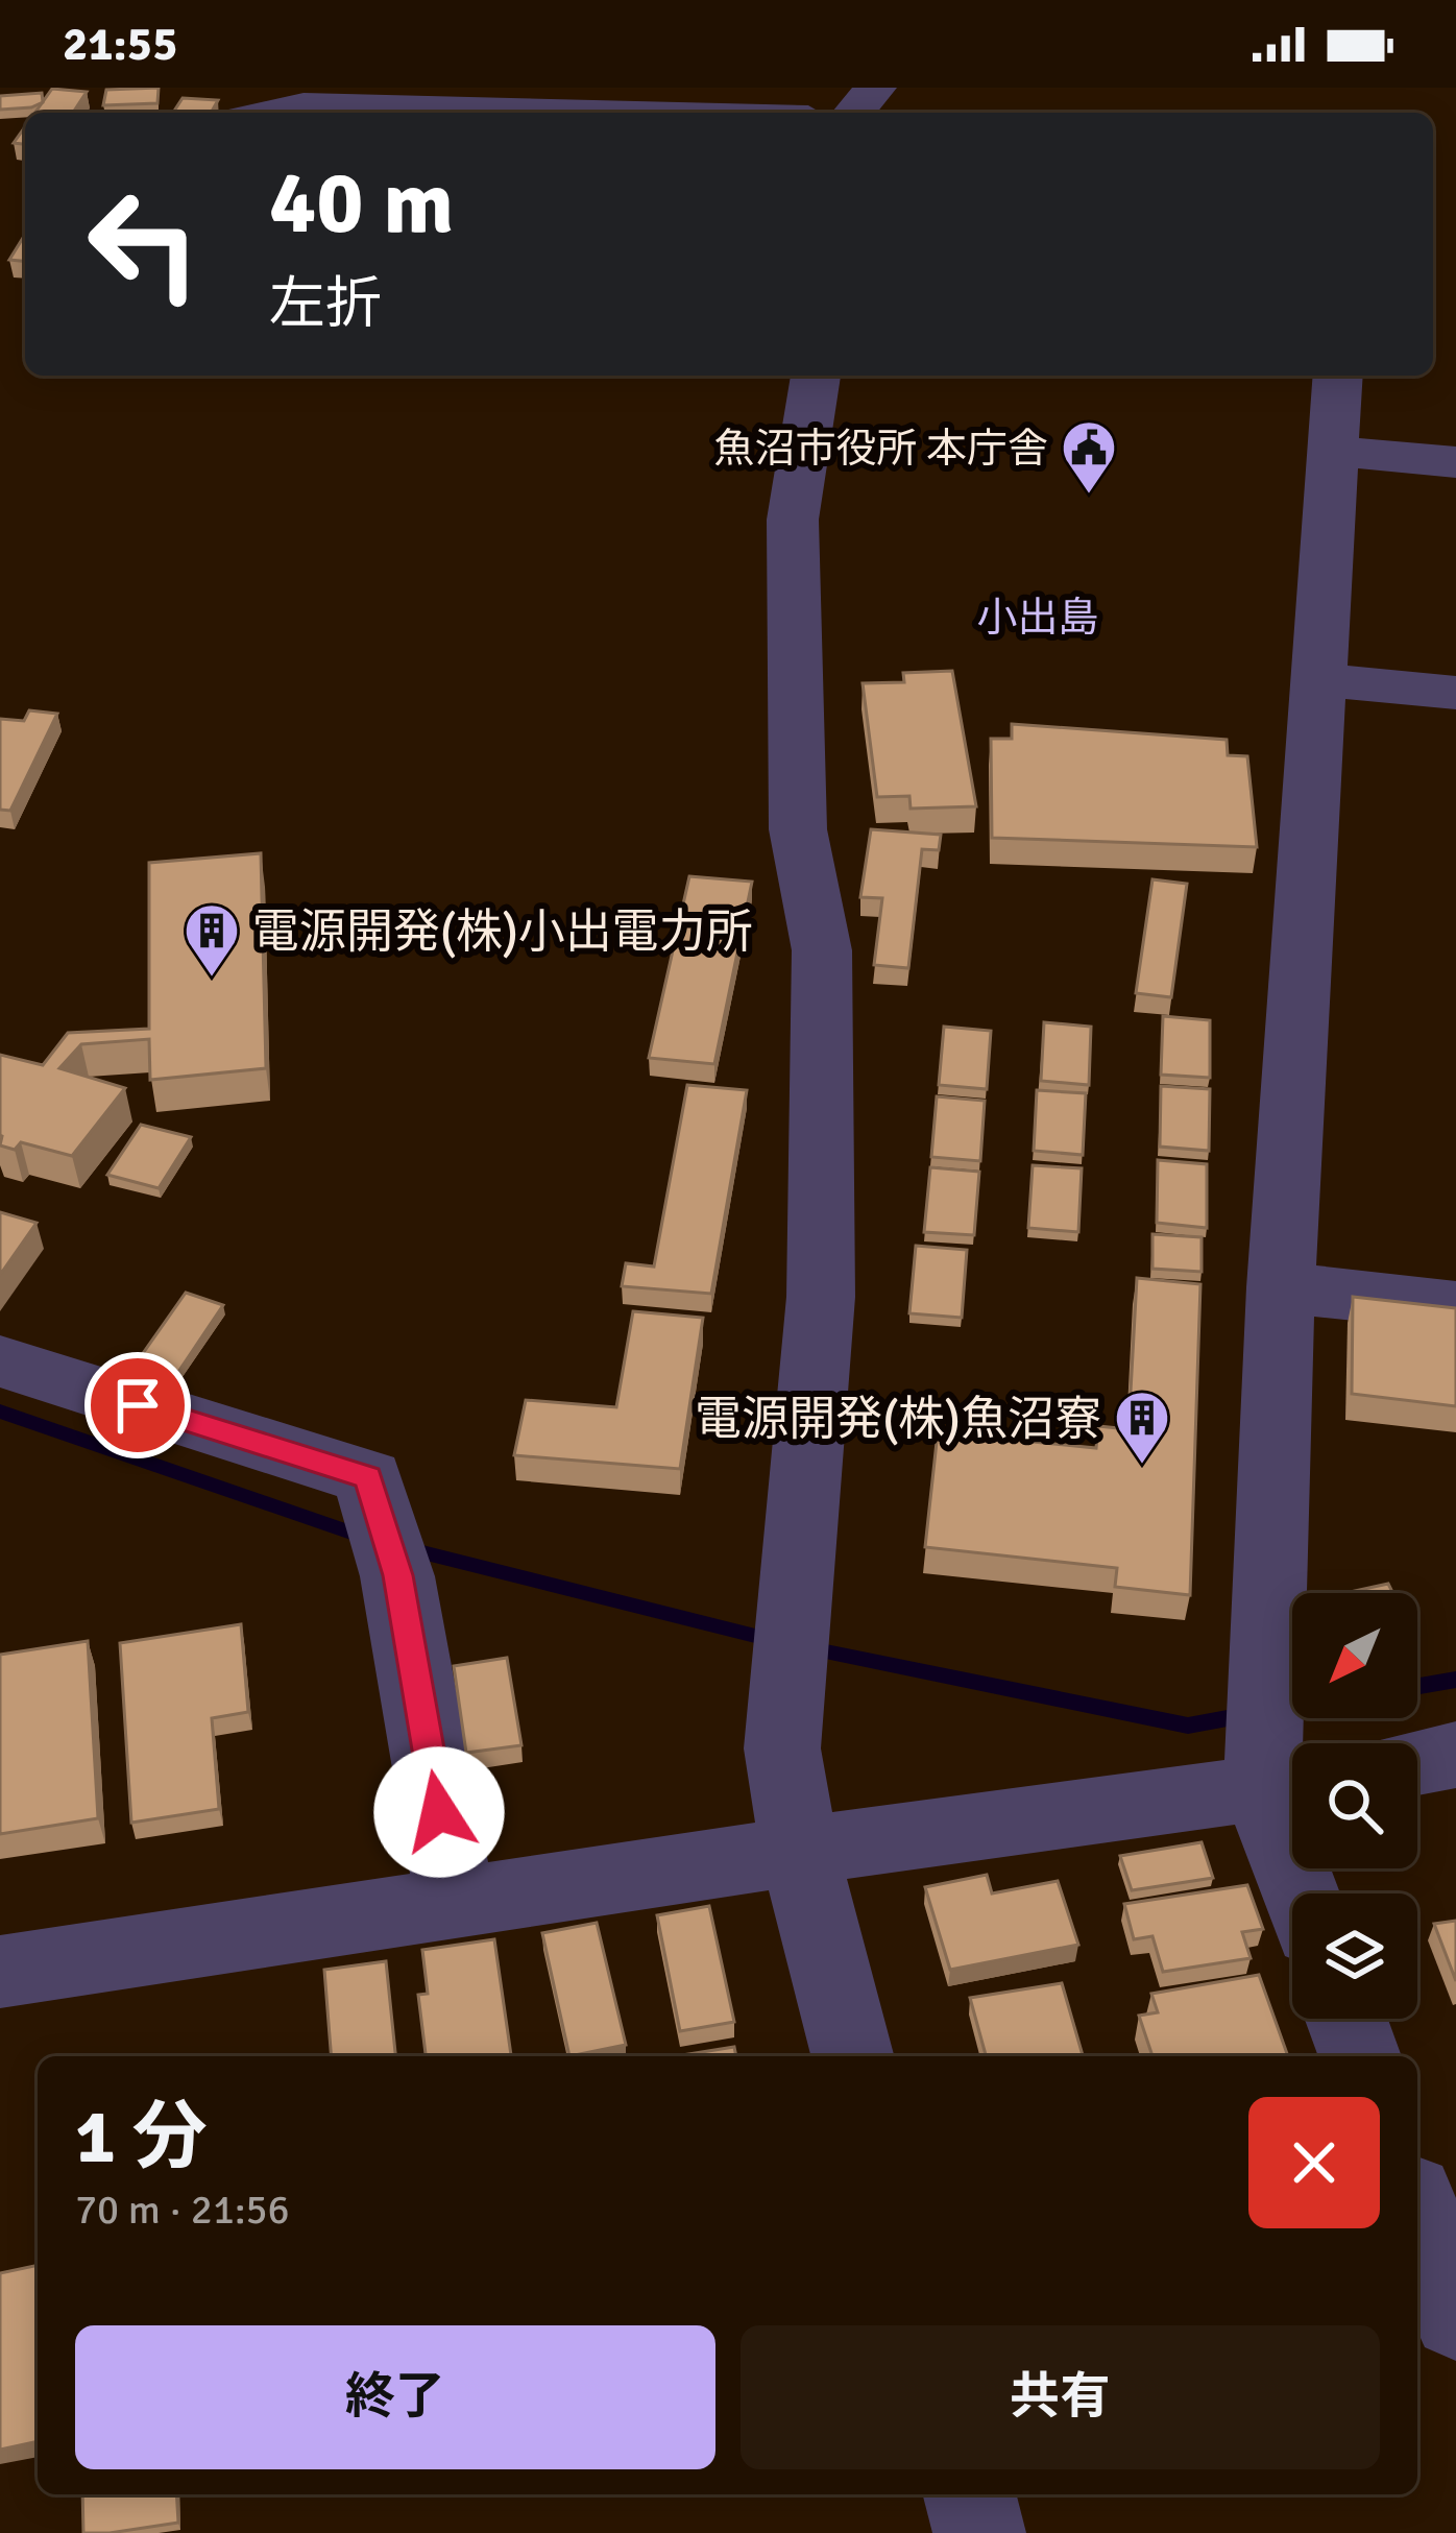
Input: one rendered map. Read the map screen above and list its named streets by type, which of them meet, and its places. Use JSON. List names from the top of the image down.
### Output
{
  "districts": ["小出島"],
  "places": {
    "public building": ["魚沼市役所 本庁舎"],
    "building": ["電源開発(株)小出電力所", "電源開発(株)魚沼寮"]
  },
  "north": "bottom left",
  "page": {
    "status": "21:55",
    "turn": ["40 m", "左折"],
    "heading": ["1 分", "70 m · 21:56"],
    "buttons": ["終了", "共有"]
  }
}
